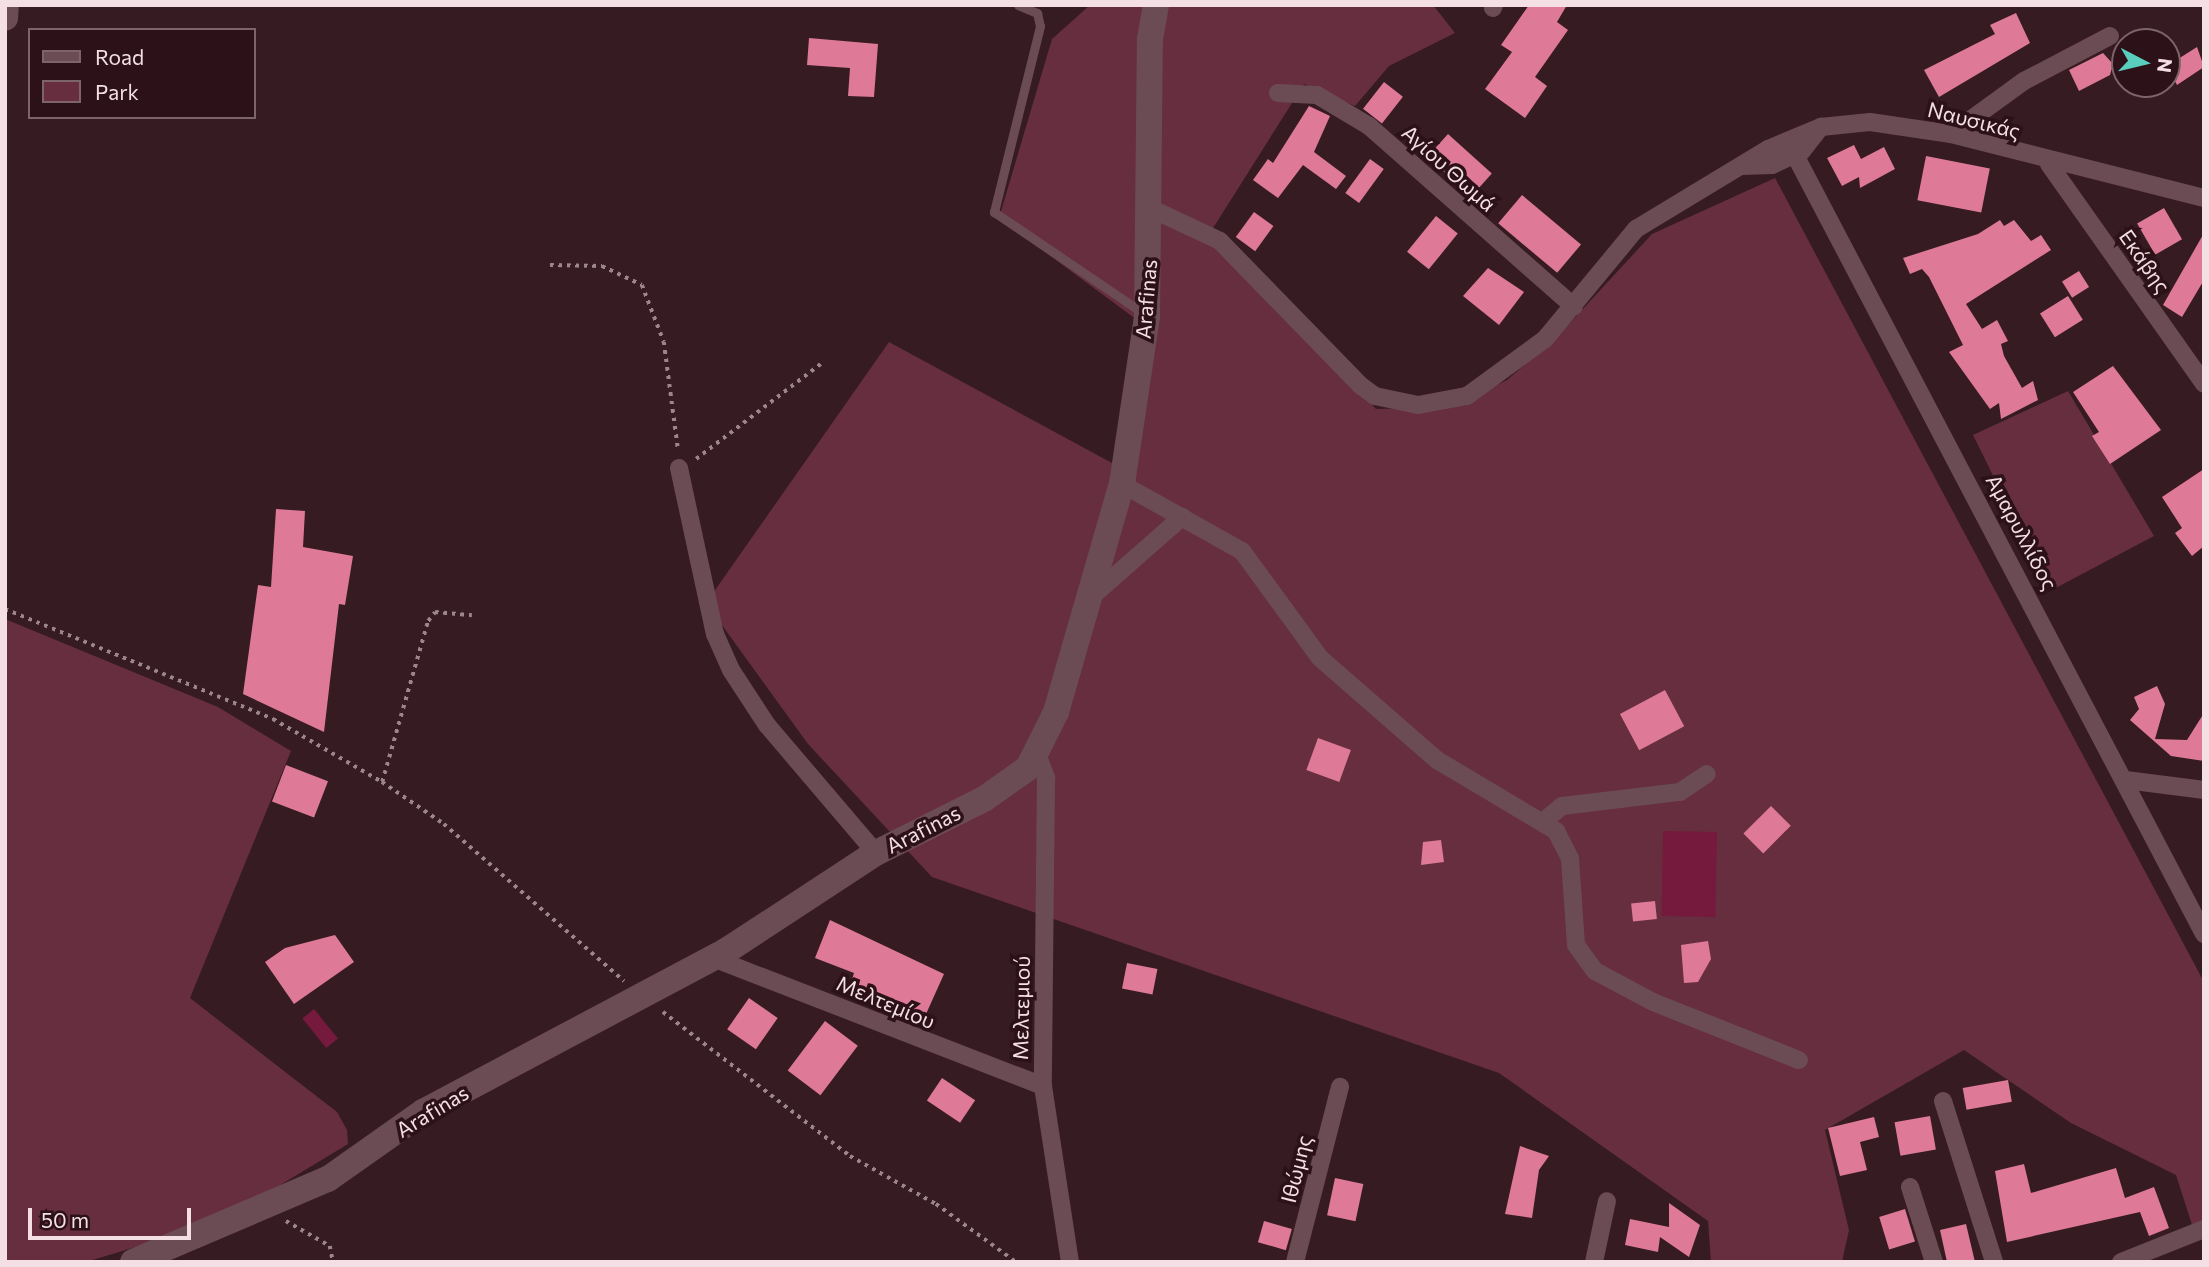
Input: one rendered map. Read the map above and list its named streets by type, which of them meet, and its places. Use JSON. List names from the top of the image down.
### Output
{
  "streets": {
    "main road": ["Arafinas"],
    "street": [
      "Ναυσικάς",
      "Αγίου Θωμά",
      "Εκάβης",
      "Αμαρυλλίδος",
      "Μελτεμίου",
      "Μελτεμιού",
      "Ιθώμης"
    ]
  },
  "crossings": [
    ["Ναυσικάς", "Αγίου Θωμά"],
    ["Ναυσικάς", "Εκάβης"],
    ["Ναυσικάς", "Arafinas"],
    ["Arafinas", "Μελτεμίου"],
    ["Arafinas", "Μελτεμιού"],
    ["Μελτεμίου", "Μελτεμιού"]
  ],
  "legend": ["Road", "Park"],
  "scale_bar": "50 m",
  "north": "right"
}
